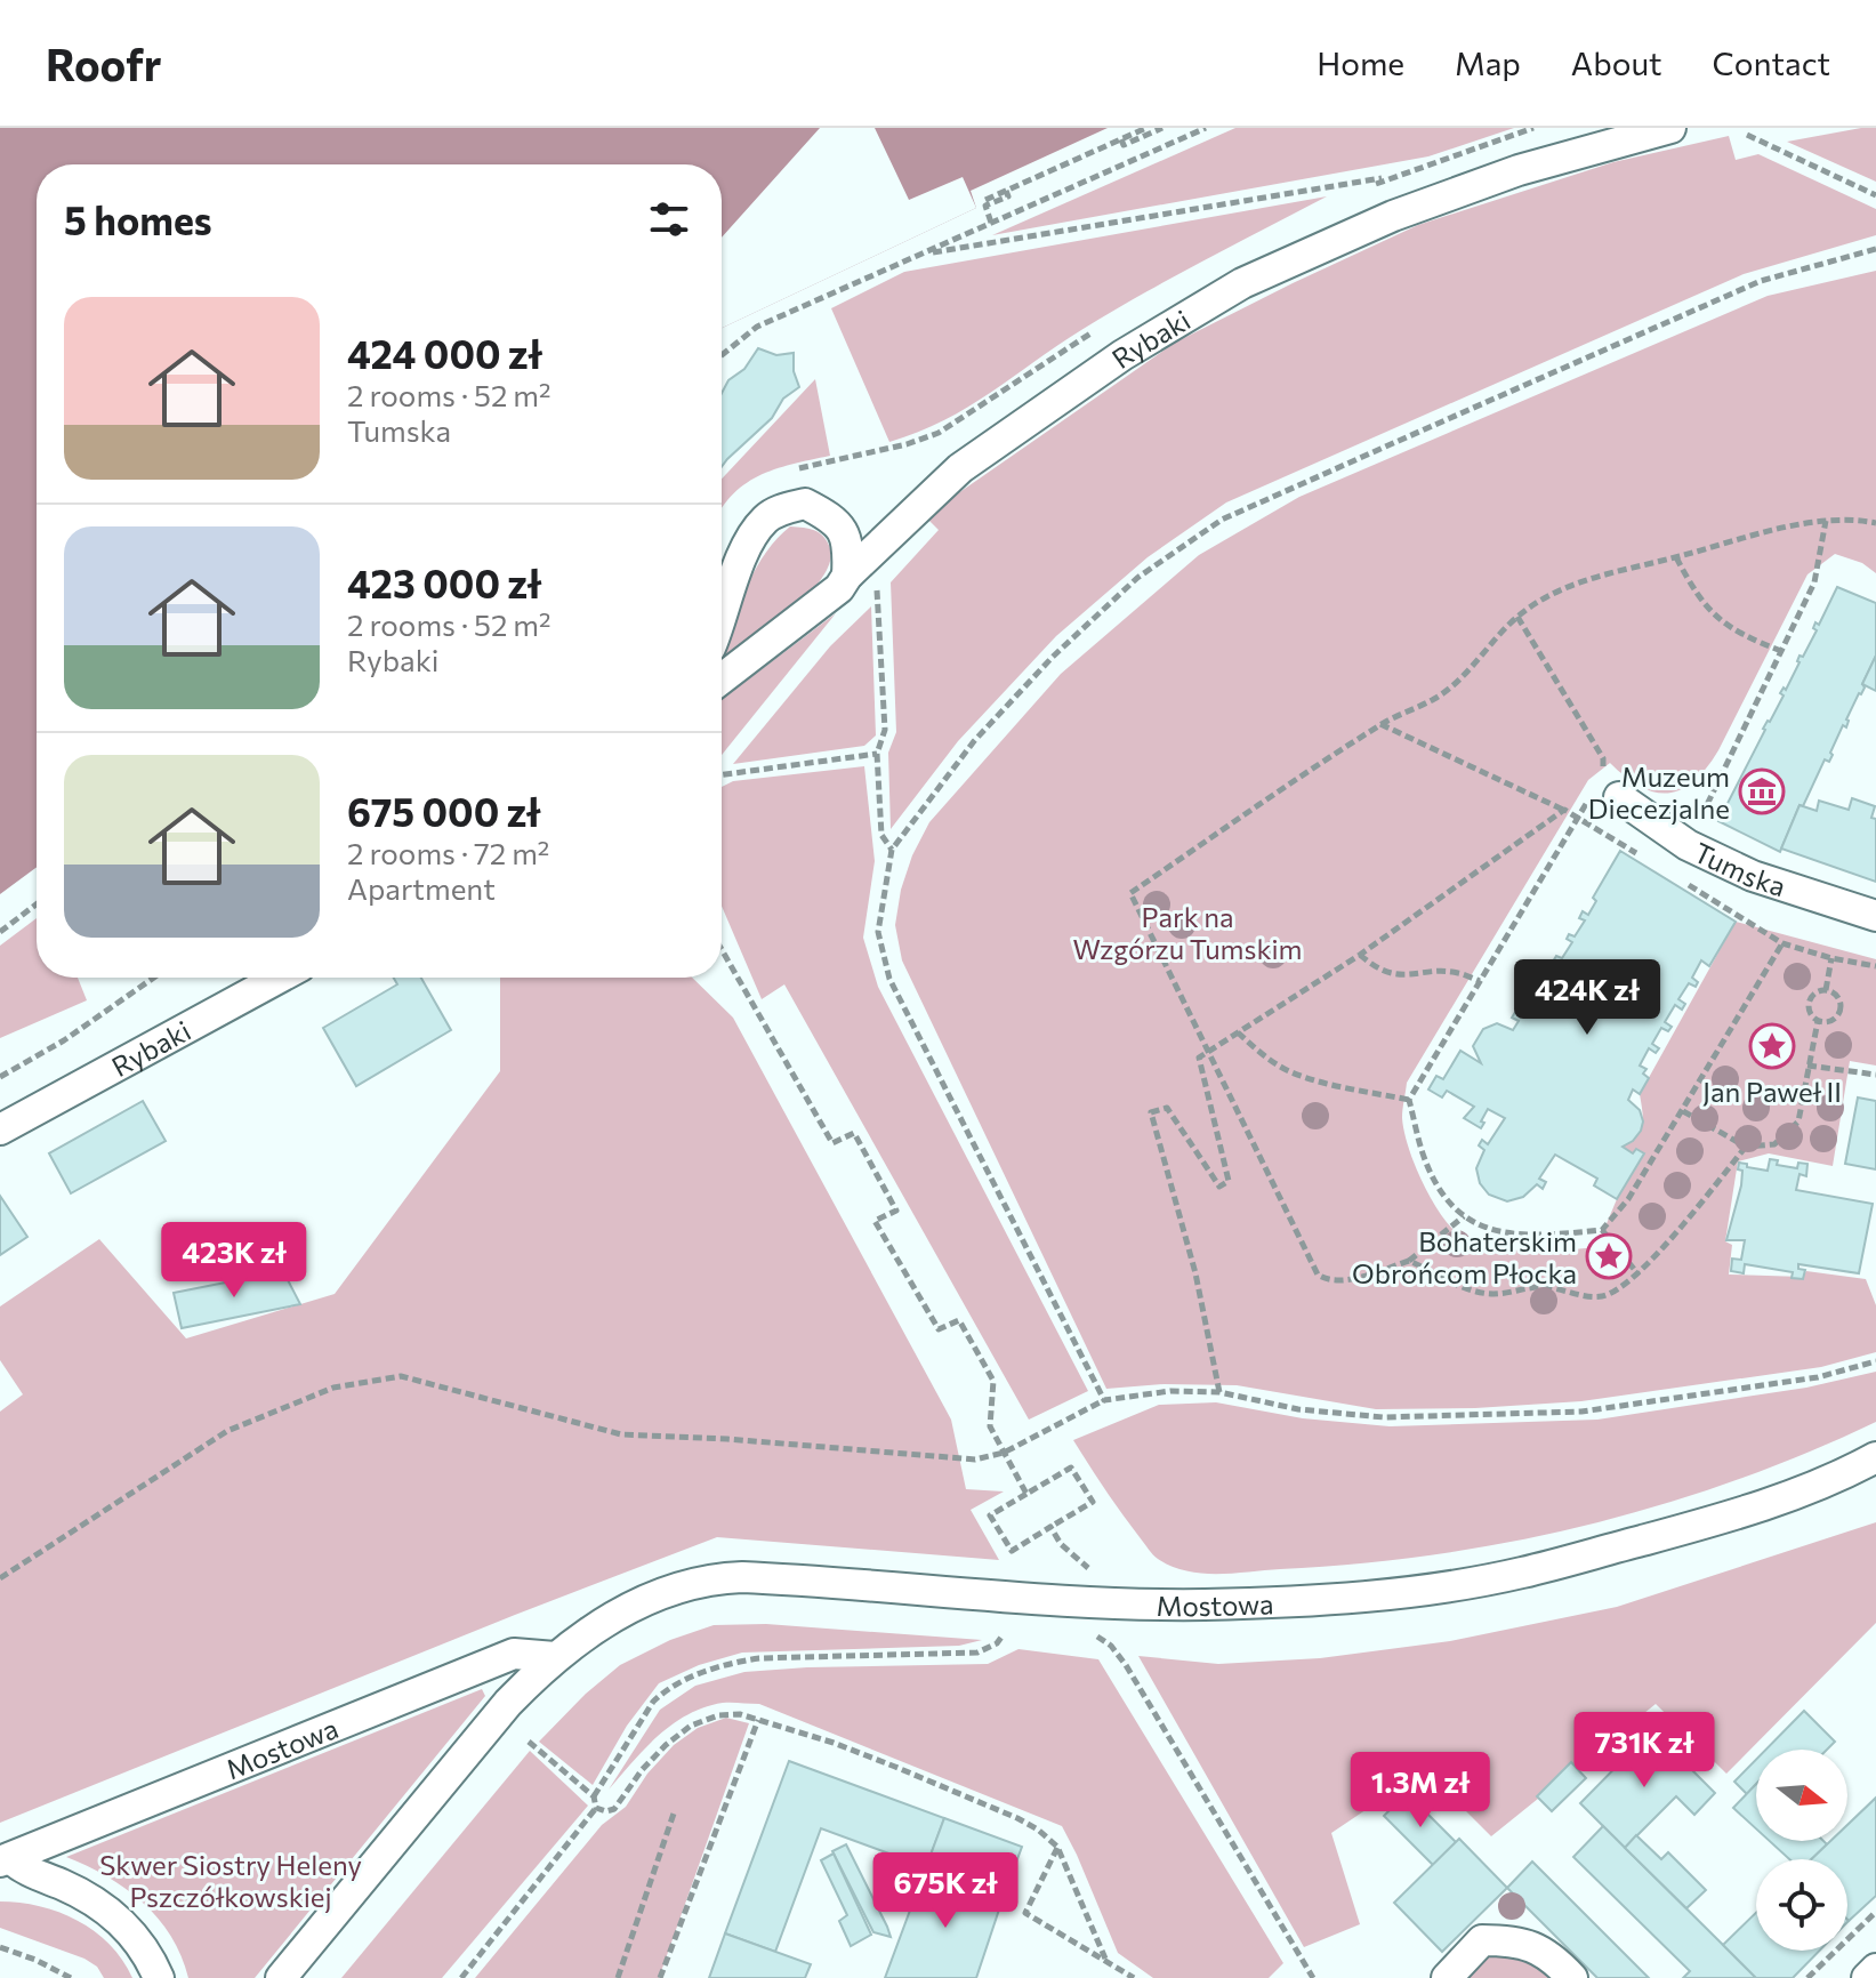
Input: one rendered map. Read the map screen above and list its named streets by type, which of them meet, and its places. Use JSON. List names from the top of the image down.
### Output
{
  "streets": {
    "street": ["Rybaki", "Tumska", "Mostowa"]
  },
  "parks": ["Park na Wzgórzu Tumskim", "Skwer Siostry Heleny Pszczółkowskiej"],
  "places": {
    "museum": ["Muzeum Diecezjalne"],
    "place": ["Jan Paweł II", "Bohaterskim Obrońcom Płocka"]
  },
  "north": "right",
  "page": {
    "header": "Roofr",
    "nav": [
      "Home",
      "Map",
      "About",
      "Contact"
    ],
    "heading": "5 homes",
    "list": [
      {
        "name": "424 000 zł",
        "note": "2 rooms · 52 m² · Tumska"
      },
      {
        "name": "423 000 zł",
        "note": "2 rooms · 52 m² · Rybaki"
      },
      {
        "name": "675 000 zł",
        "note": "2 rooms · 72 m² · Apartment"
      }
    ],
    "price": [
      "424K zł",
      "423K zł",
      "731K zł",
      "1.3M zł",
      "675K zł"
    ]
  }
}
